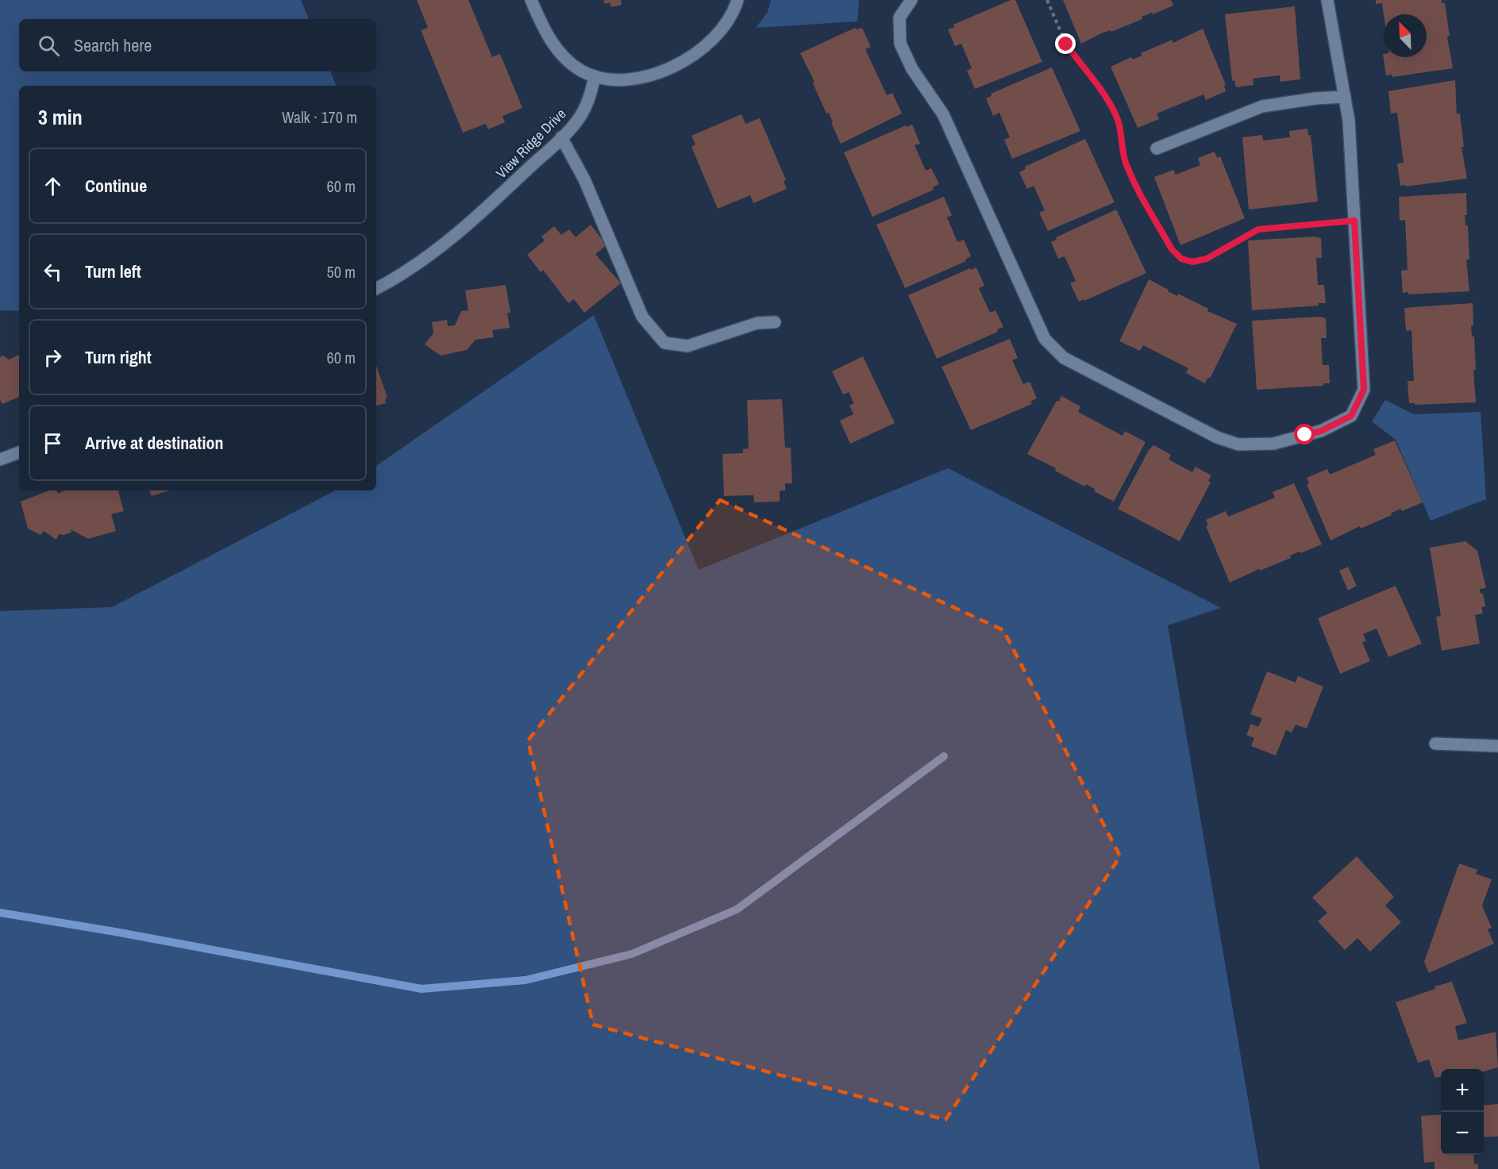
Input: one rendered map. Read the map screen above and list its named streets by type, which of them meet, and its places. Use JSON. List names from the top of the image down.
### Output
{
  "streets": {
    "street": ["View Ridge Drive"]
  },
  "north": "top left",
  "page": {
    "search": "Search here",
    "heading": ["3 min", "Walk · 170 m"],
    "list": [
      ["Continue", "60 m"],
      ["Turn left", "50 m"],
      ["Turn right", "60 m"],
      "Arrive at destination"
    ],
    "map_buttons": ["+", "−"]
  }
}
